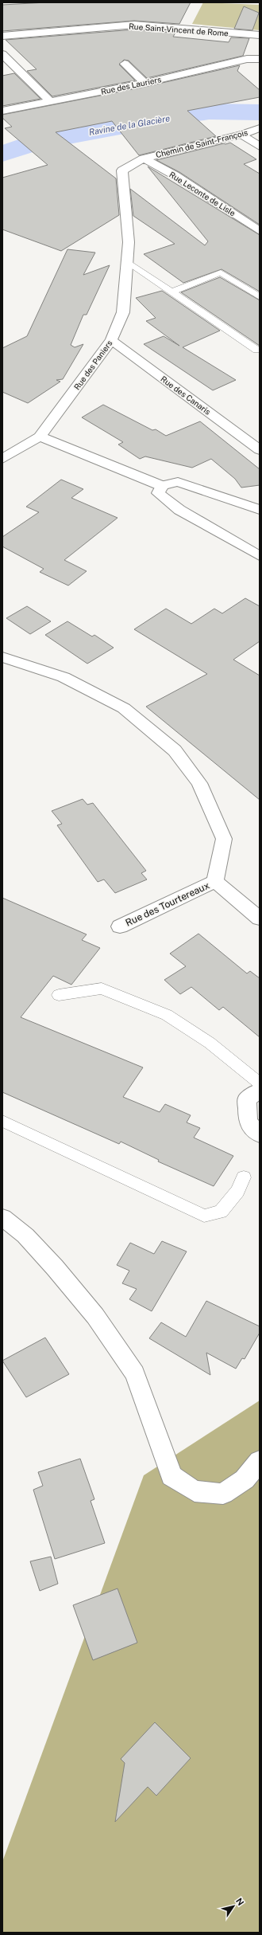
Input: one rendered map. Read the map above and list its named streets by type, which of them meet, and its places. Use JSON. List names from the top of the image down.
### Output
{
  "streets": {
    "street": [
      "Rue Saint-Vincent de Rome",
      "Rue des Lauriers",
      "Chemin de Saint-François",
      "Rue Leconte de Lisle",
      "Rue des Paniers",
      "Rue des Canaris",
      "Rue des Tourtereaux"
    ]
  },
  "crossings": [
    ["Chemin de Saint-François", "Rue Leconte de Lisle"],
    ["Chemin de Saint-François", "Rue des Paniers"],
    ["Rue Leconte de Lisle", "Rue des Paniers"],
    ["Rue des Paniers", "Rue des Canaris"]
  ],
  "water": ["Ravine de la Glacière"],
  "north": "top right"
}
